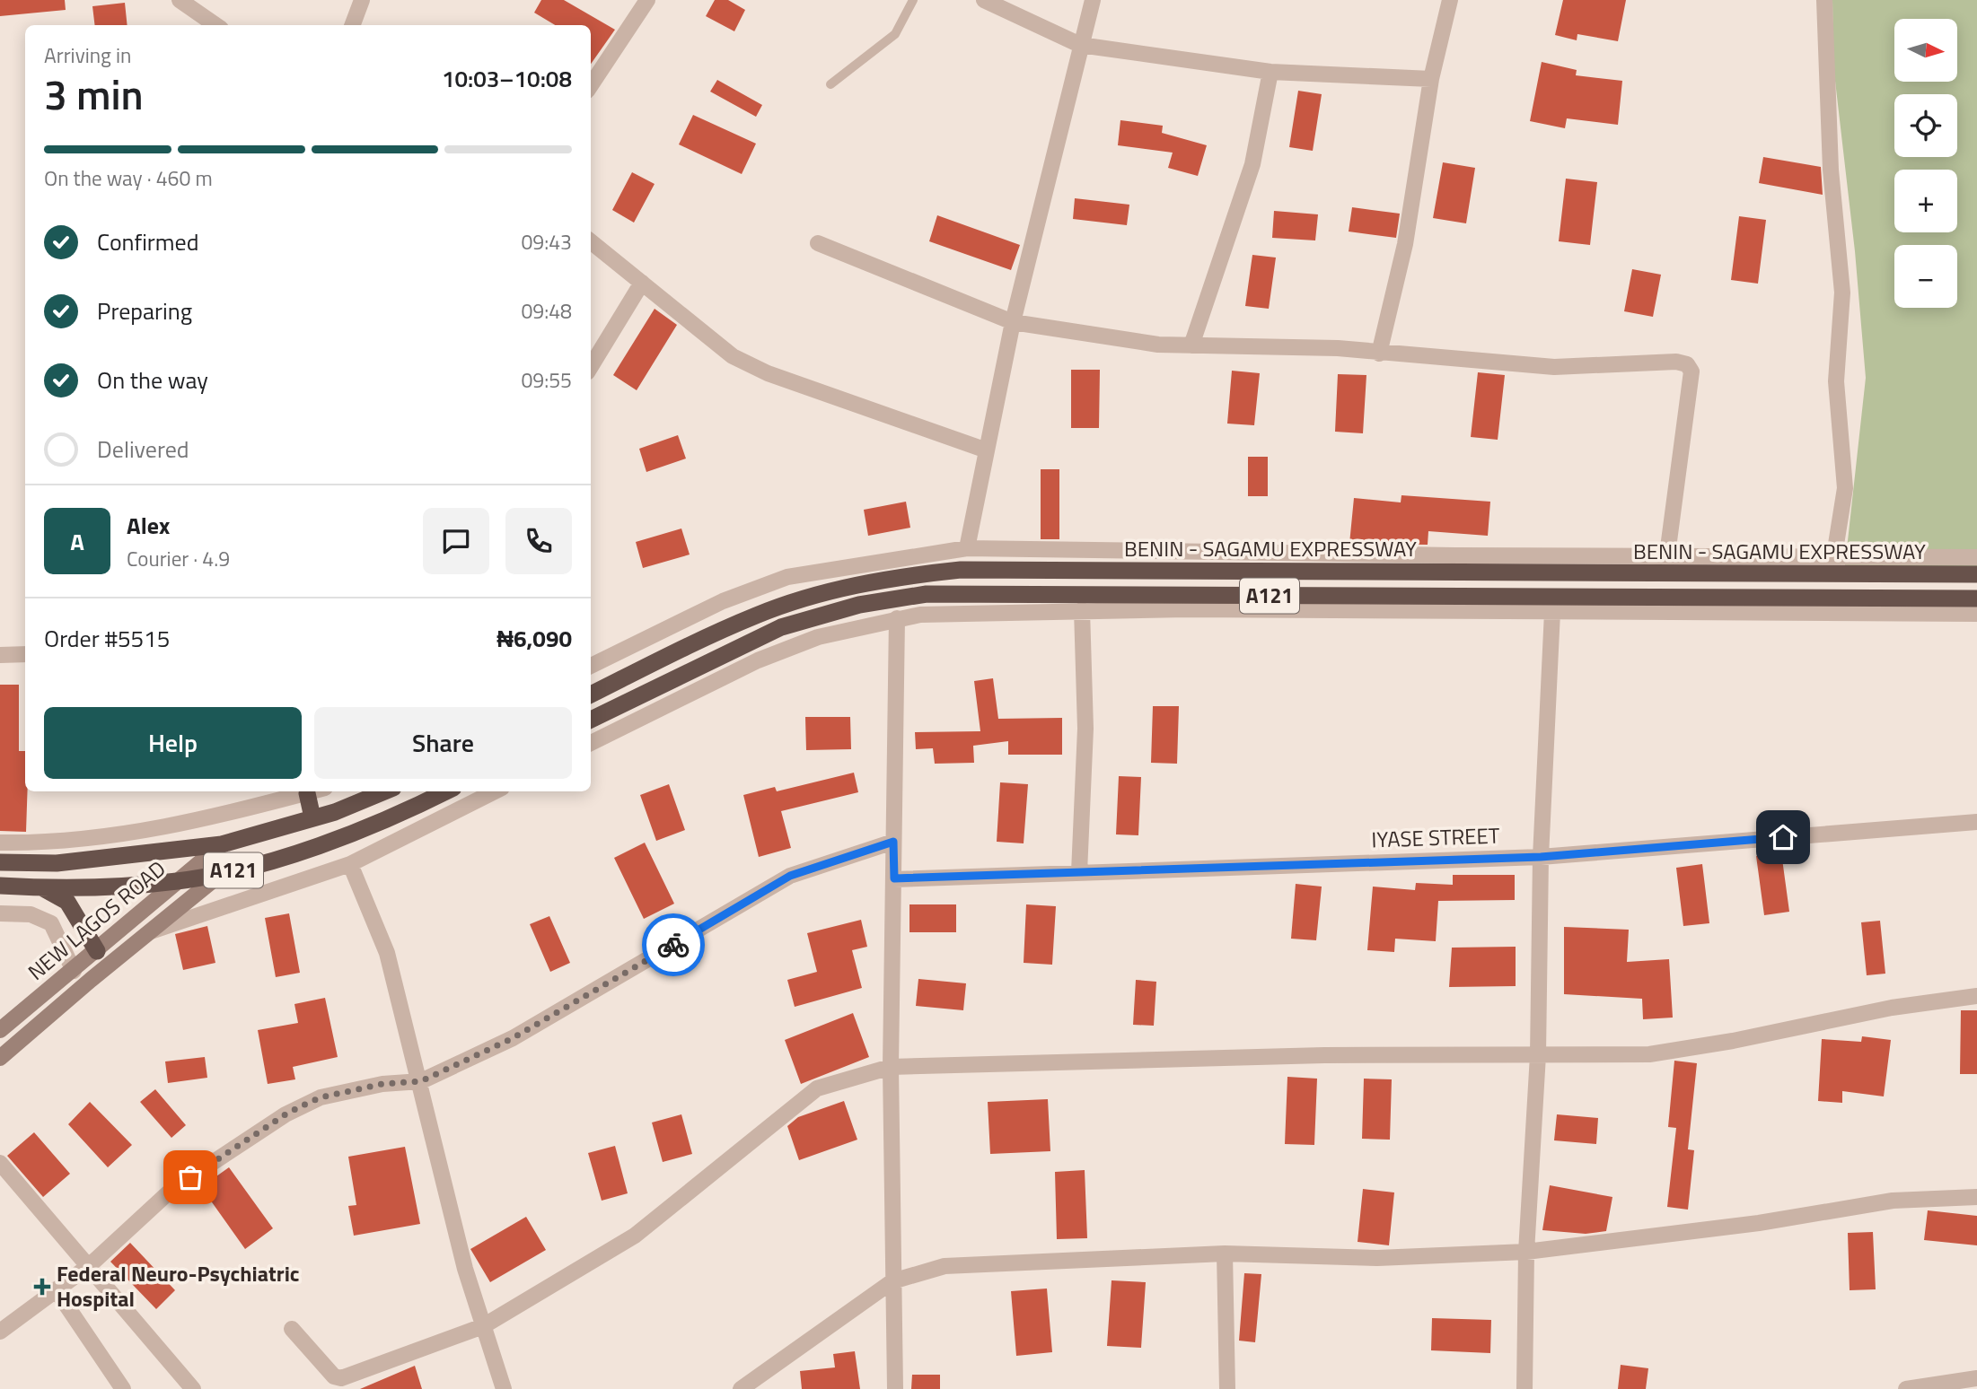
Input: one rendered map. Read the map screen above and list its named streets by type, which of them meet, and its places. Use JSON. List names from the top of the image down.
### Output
{
  "streets": {
    "highway": ["BENIN - SAGAMU EXPRESSWAY", "A121"],
    "main road": ["NEW LAGOS ROAD"],
    "street": ["IYASE STREET"]
  },
  "crossings": [
    ["A121", "NEW LAGOS ROAD"]
  ],
  "places": {
    "health": ["Federal Neuro-Psychiatric Hospital"]
  },
  "north": "right",
  "page": {
    "map_buttons": ["+", "−"],
    "heading": ["3 min", "Arriving in", "10:03–10:08"],
    "panel": [
      "Alex",
      "Courier · 4.9",
      "Order #5515",
      "₦6,090"
    ],
    "bar": "On the way · 460 m",
    "list": [
      ["Confirmed", "09:43"],
      ["Preparing", "09:48"],
      ["On the way", "09:55"],
      "Delivered"
    ],
    "round": "A",
    "buttons": ["Help", "Share"]
  }
}
